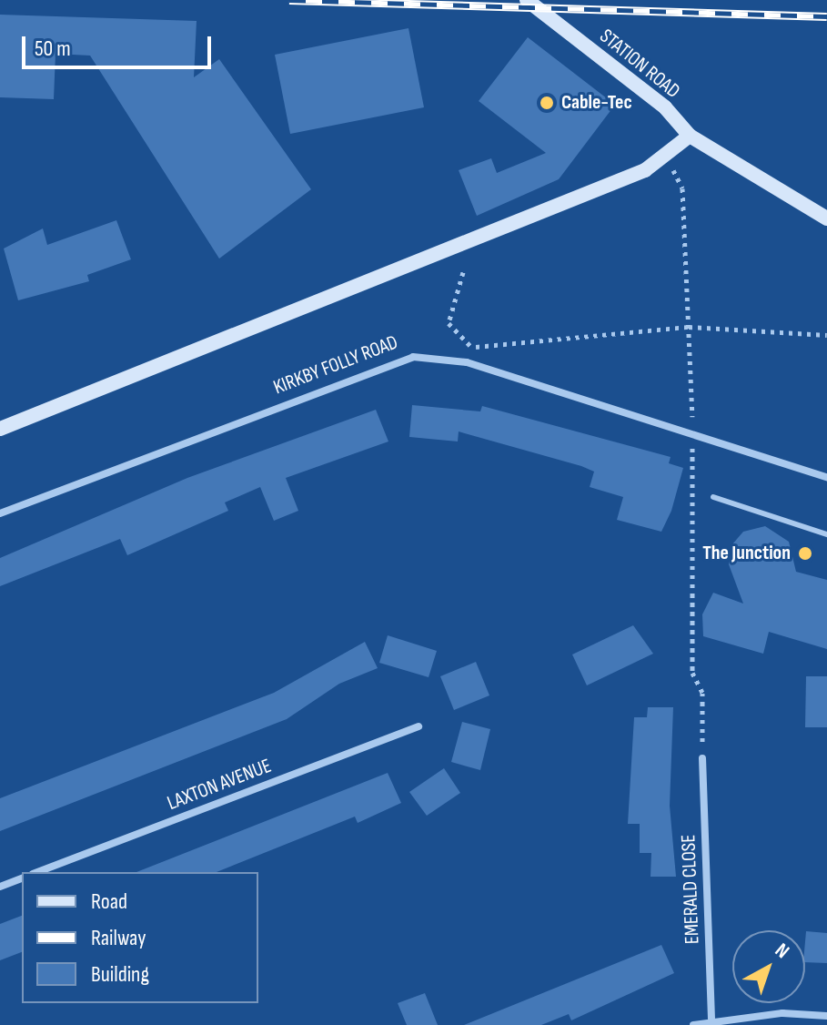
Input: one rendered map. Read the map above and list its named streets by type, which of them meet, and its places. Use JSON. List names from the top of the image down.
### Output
{
  "streets": {
    "main road": ["STATION ROAD"],
    "street": ["KIRKBY FOLLY ROAD", "LAXTON AVENUE", "EMERALD CLOSE"]
  },
  "places": ["Cable-Tec", "The Junction"],
  "legend": ["Road", "Railway", "Building"],
  "scale_bar": "50 m",
  "north": "top right"
}
